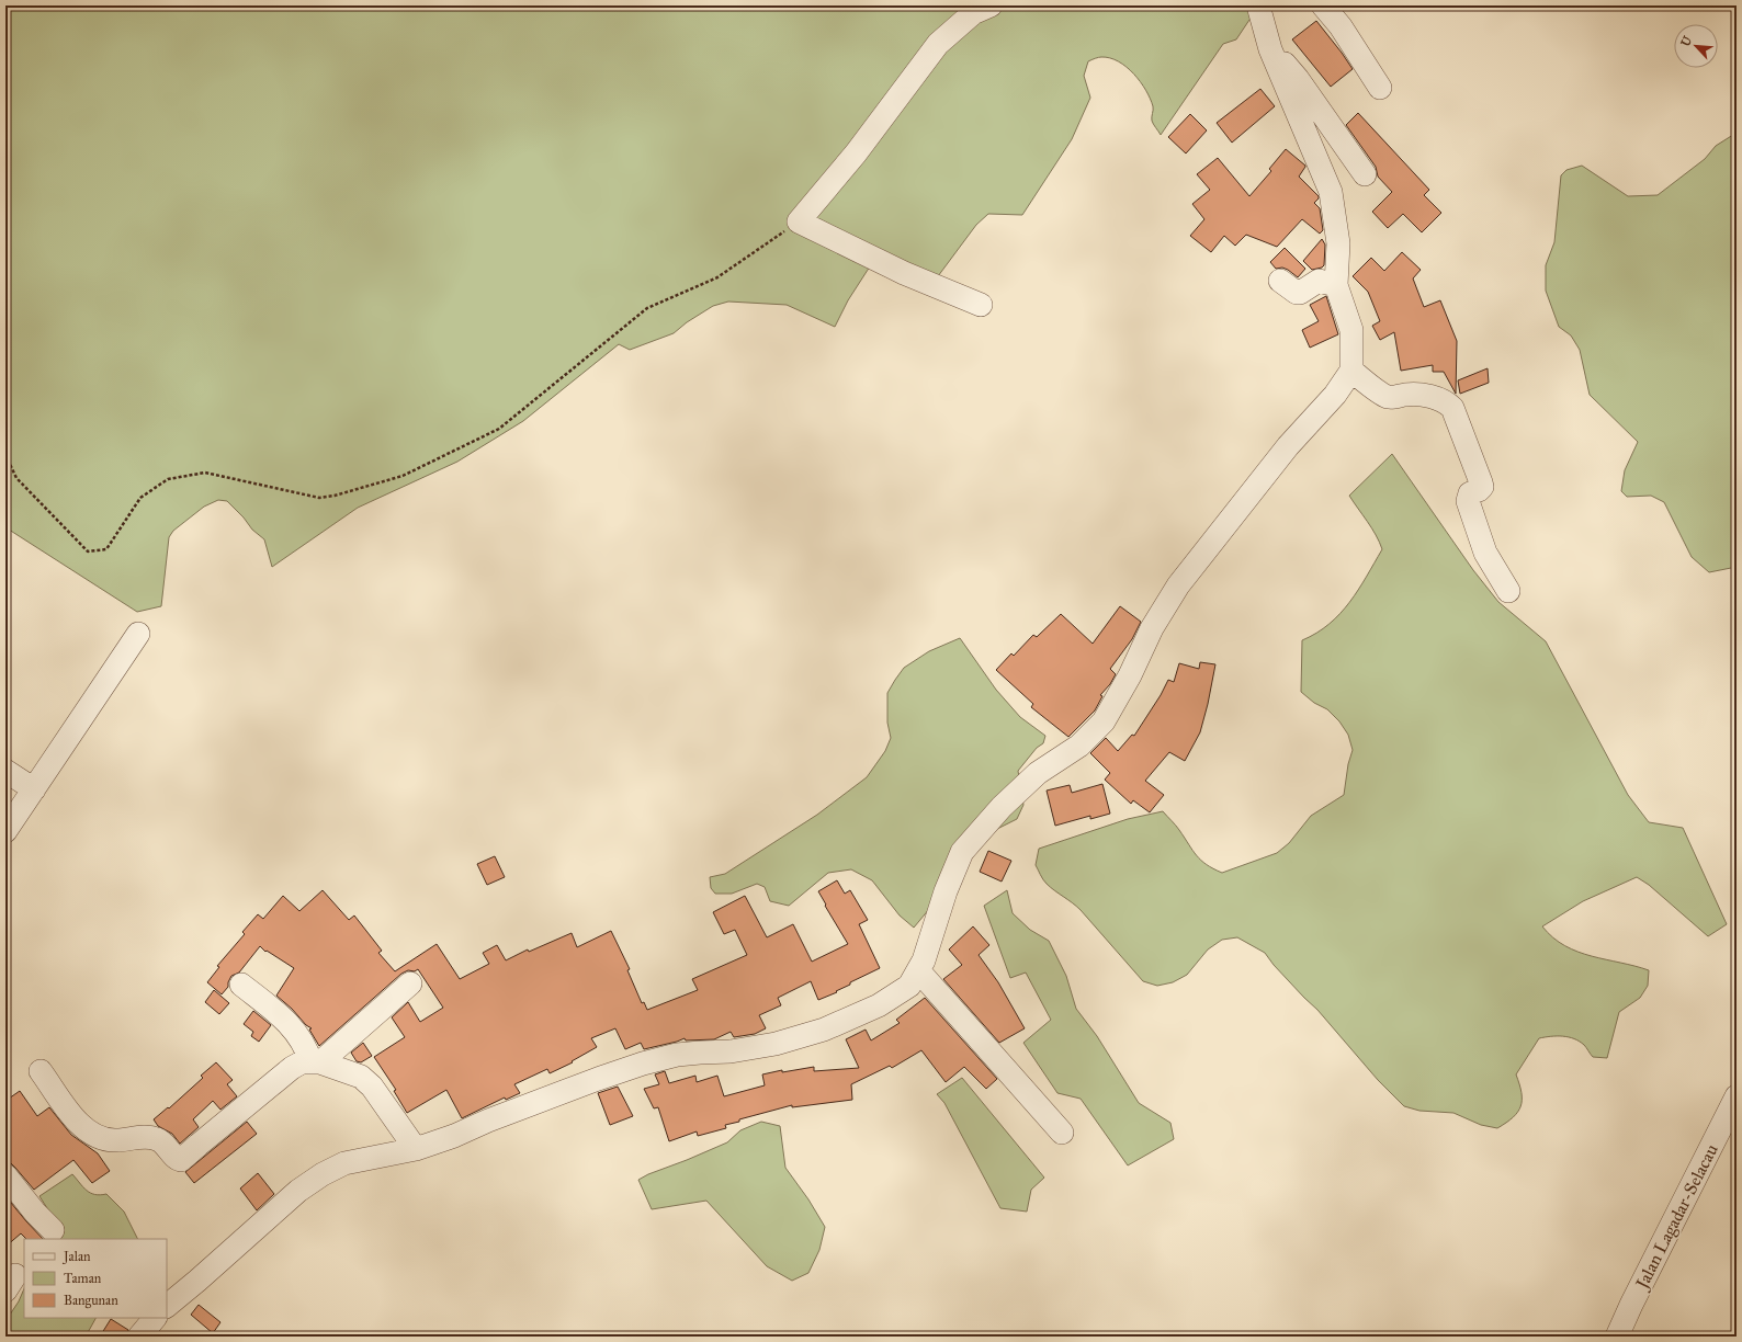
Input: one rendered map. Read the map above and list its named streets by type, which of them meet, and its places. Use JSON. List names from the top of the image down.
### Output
{
  "streets": {
    "street": ["Jalan Lagadar-Selacau"]
  },
  "legend": ["Jalan", "Taman", "Bangunan"],
  "north": "top left"
}
